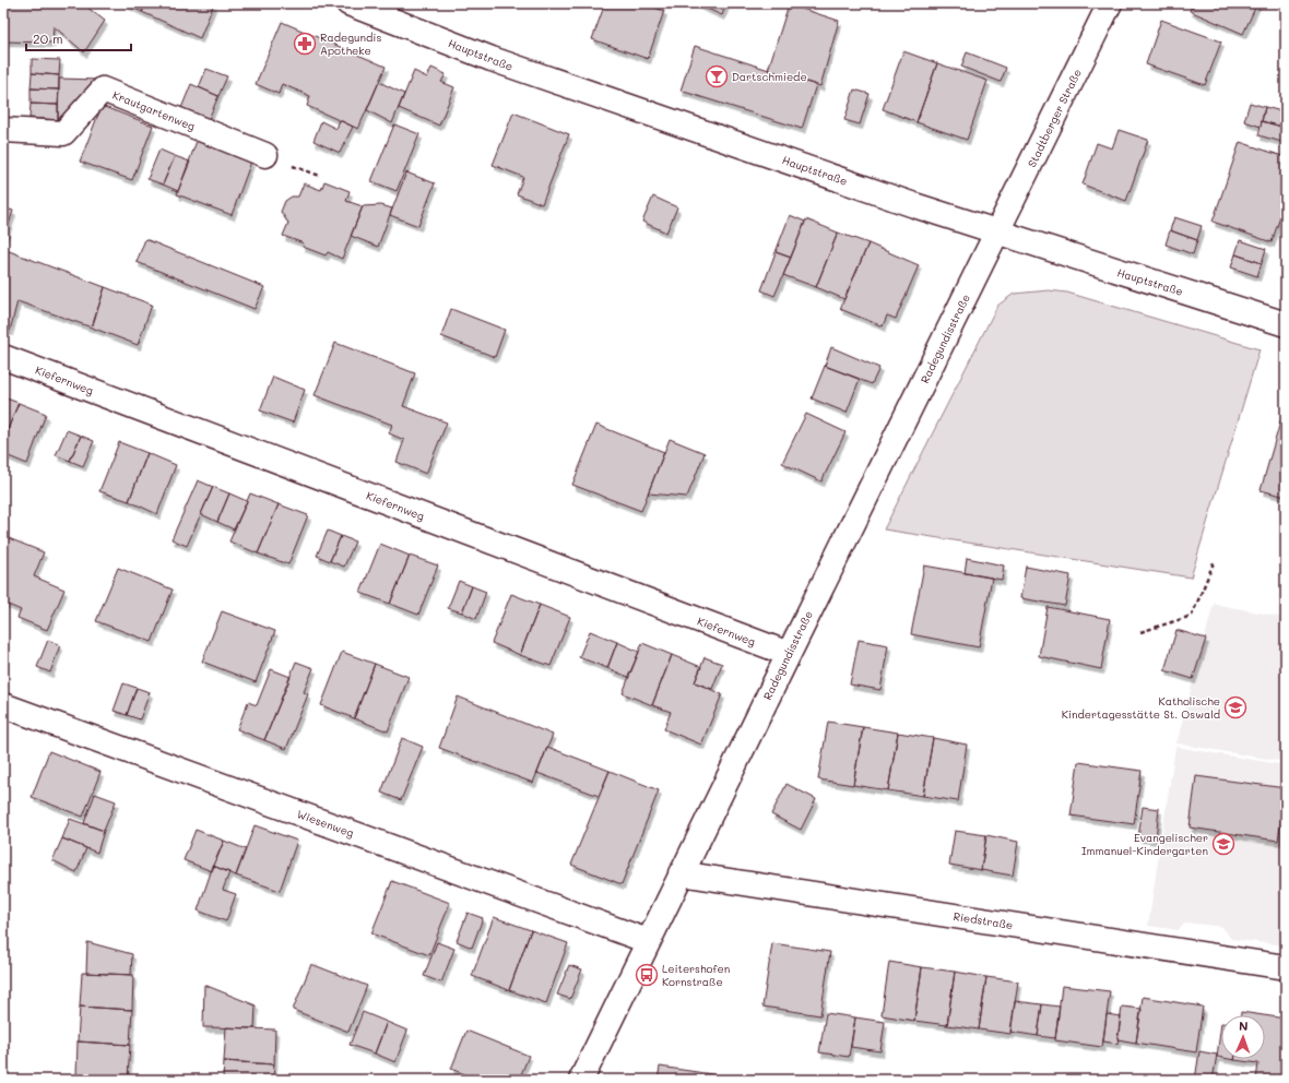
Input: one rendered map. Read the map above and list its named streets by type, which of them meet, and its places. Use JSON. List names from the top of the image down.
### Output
{
  "streets": {
    "street": [
      "Hauptstraße",
      "Krautgartenweg",
      "Stadtberger Straße",
      "Radegundisstraße",
      "Kiefernweg",
      "Wiesenweg",
      "Riedstraße"
    ]
  },
  "crossings": [
    ["Hauptstraße", "Stadtberger Straße"],
    ["Hauptstraße", "Radegundisstraße"],
    ["Stadtberger Straße", "Radegundisstraße"],
    ["Radegundisstraße", "Kiefernweg"],
    ["Radegundisstraße", "Wiesenweg"],
    ["Radegundisstraße", "Riedstraße"]
  ],
  "places": {
    "pharmacy": ["Radegundis Apotheke"],
    "bar": ["Dartschmiede"],
    "school or university": ["Katholische Kindertagesstätte St. Oswald", "Evangelischer Immanuel-Kindergarten"],
    "bus stop": ["Leitershofen Kornstraße"]
  },
  "scale_bar": "20 m",
  "north": "top"
}
